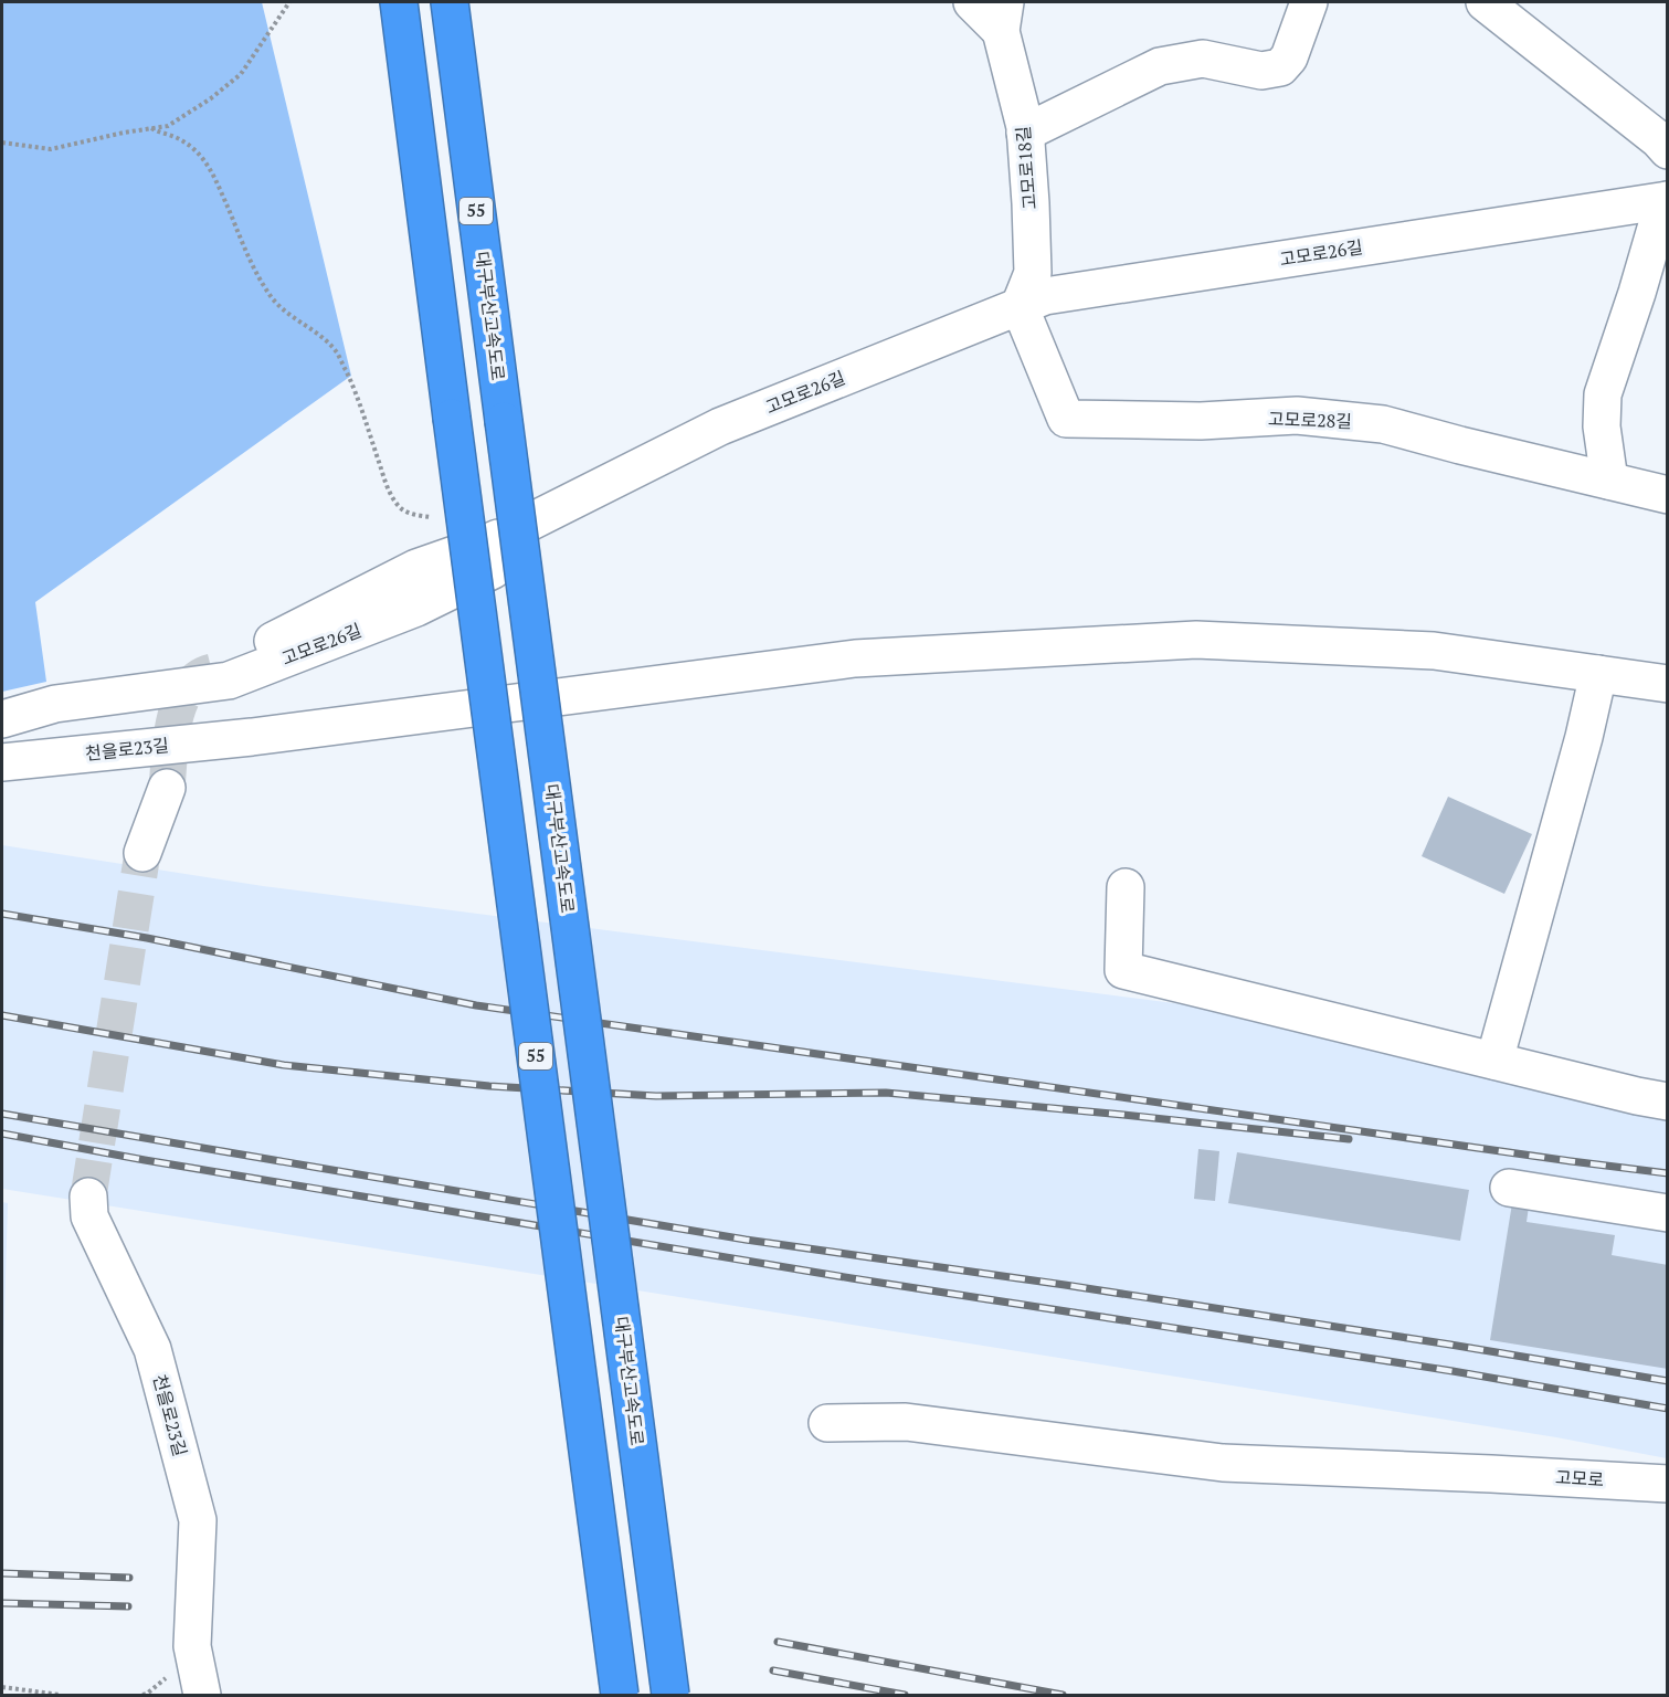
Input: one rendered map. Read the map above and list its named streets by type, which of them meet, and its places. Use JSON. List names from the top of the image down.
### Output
{
  "streets": {
    "highway": ["55", "대구부산고속도로"],
    "street": [
      "고모로18길",
      "고모로26길",
      "고모로28길",
      "천을로23길",
      "고모로"
    ]
  },
  "crossings": [
    ["고모로18길", "고모로26길"],
    ["고모로18길", "고모로28길"],
    ["고모로26길", "고모로28길"]
  ]
}
